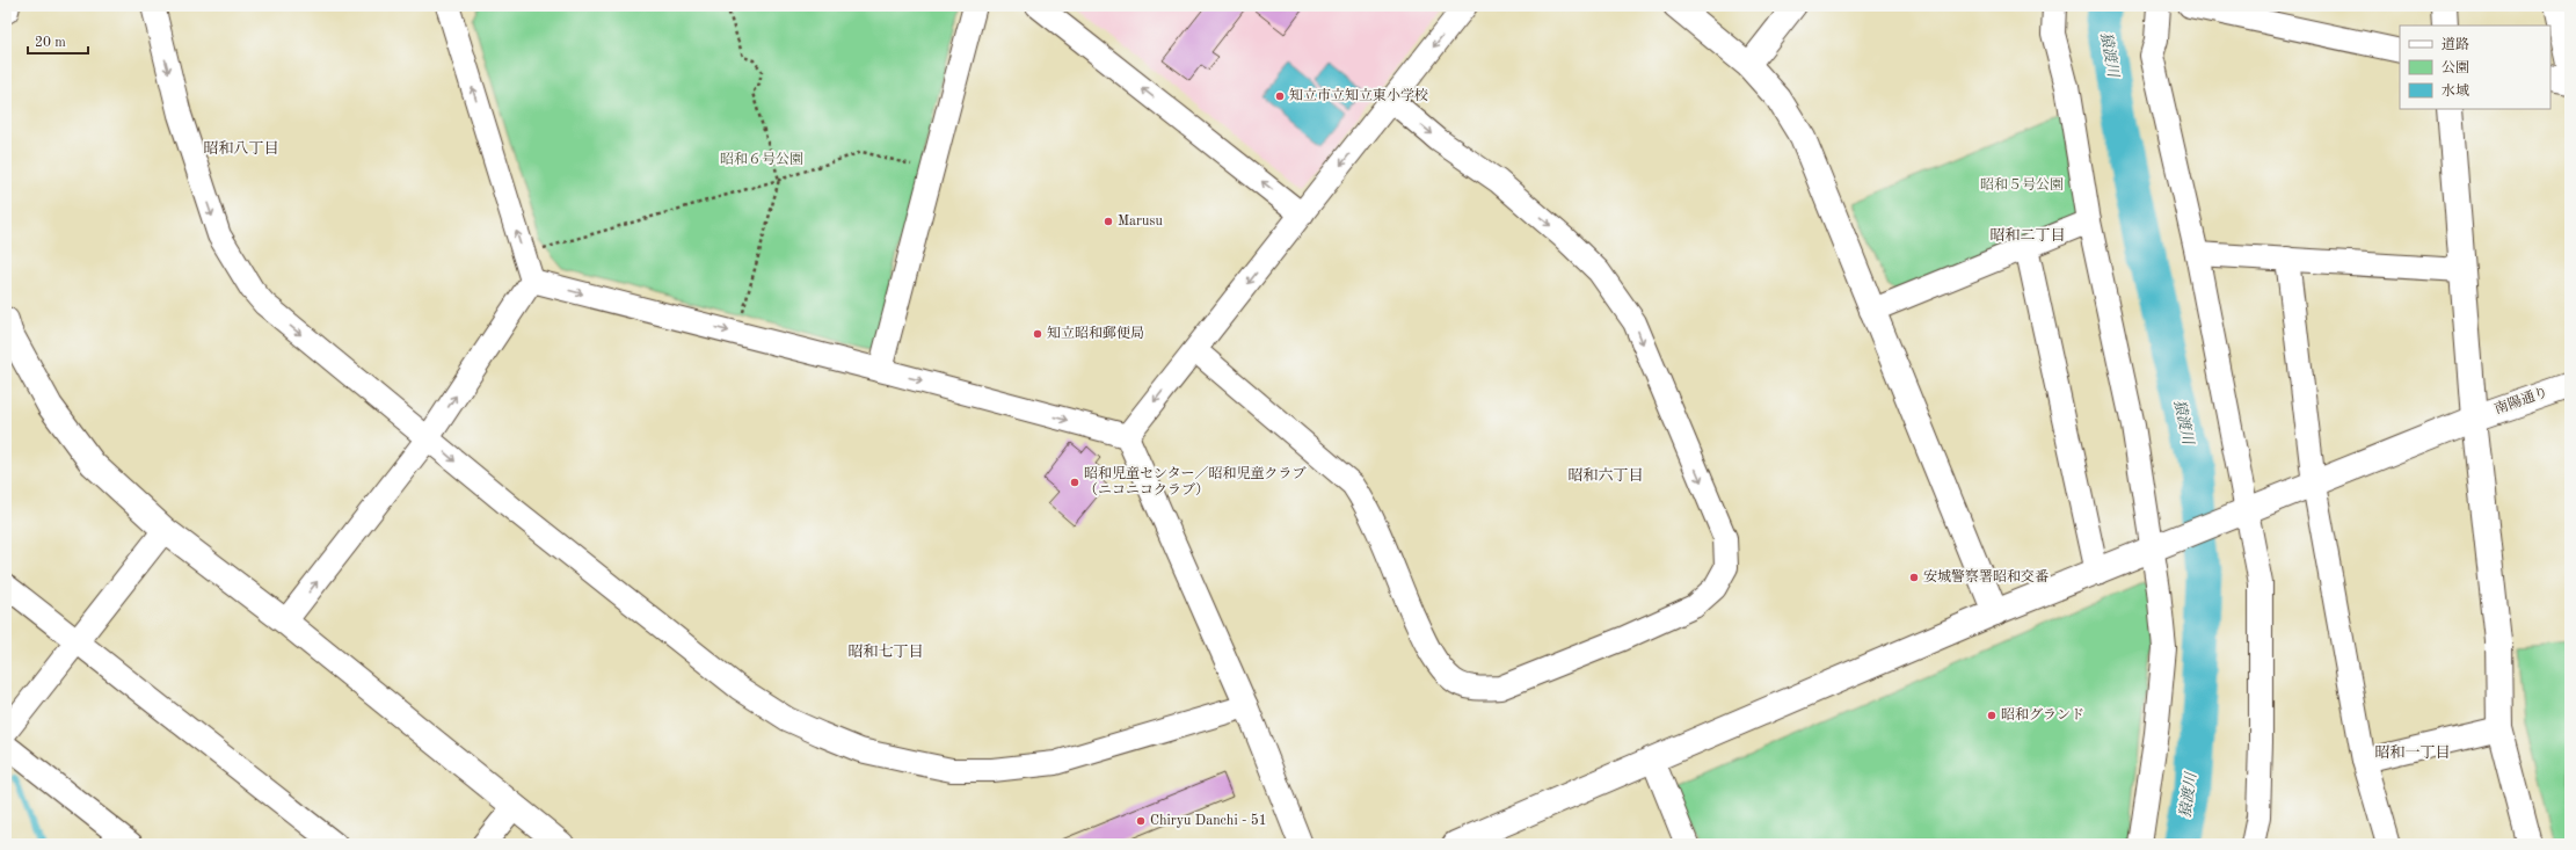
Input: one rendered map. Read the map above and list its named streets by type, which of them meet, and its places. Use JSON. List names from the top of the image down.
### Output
{
  "streets": {
    "street": ["南陽通り"]
  },
  "districts": [
    "昭和八丁目",
    "昭和二丁目",
    "昭和六丁目",
    "昭和七丁目",
    "昭和一丁目"
  ],
  "water": ["猿渡川"],
  "parks": ["昭和６号公園", "昭和５号公園"],
  "places": [
    "知立市立知立東小学校",
    "Marusu",
    "知立昭和郵便局",
    "昭和児童センター／昭和児童クラブ （ニコニコクラブ）",
    "安城警察署昭和交番",
    "昭和グランド",
    "Chiryu Danchi - 51"
  ],
  "legend": ["道路", "公園", "水域"],
  "scale_bar": "20 m"
}
